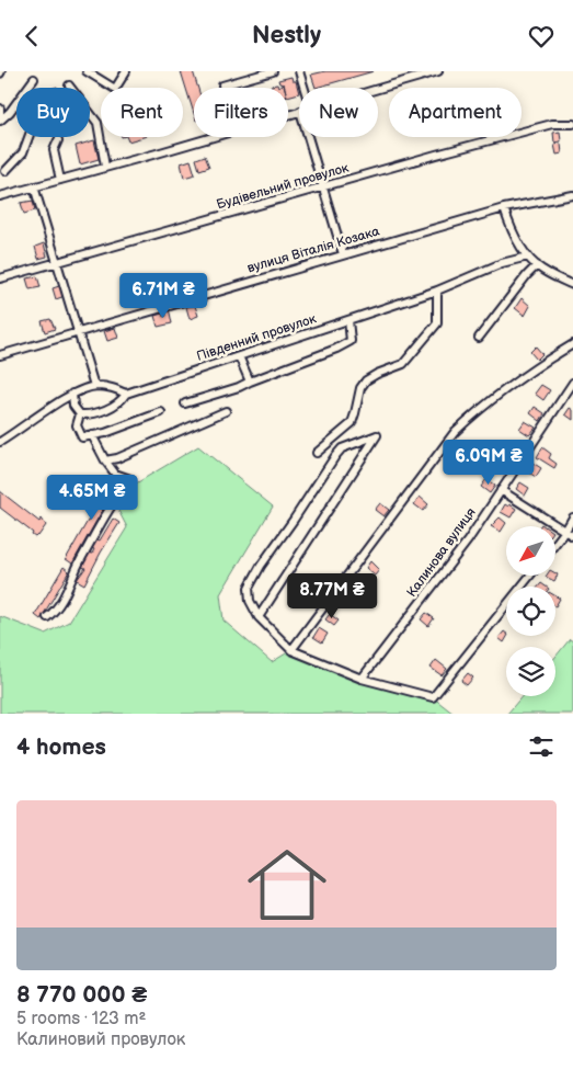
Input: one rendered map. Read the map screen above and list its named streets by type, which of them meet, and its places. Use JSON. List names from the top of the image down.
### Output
{
  "streets": {
    "street": [
      "Будівельний провулок",
      "вулиця Віталія Козака",
      "Південний провулок",
      "Калинова вулиця"
    ]
  },
  "north": "bottom left",
  "page": {
    "header": "Nestly",
    "chip": [
      "Buy",
      "Rent",
      "Filters",
      "New",
      "Apartment"
    ],
    "price": [
      "6.71M ₴",
      "6.09M ₴",
      "4.65M ₴",
      "8.77M ₴"
    ],
    "heading": "4 homes",
    "list": [
      {
        "name": "8 770 000 ₴",
        "note": "5 rooms · 123 m² · Калиновий провулок"
      }
    ]
  }
}
